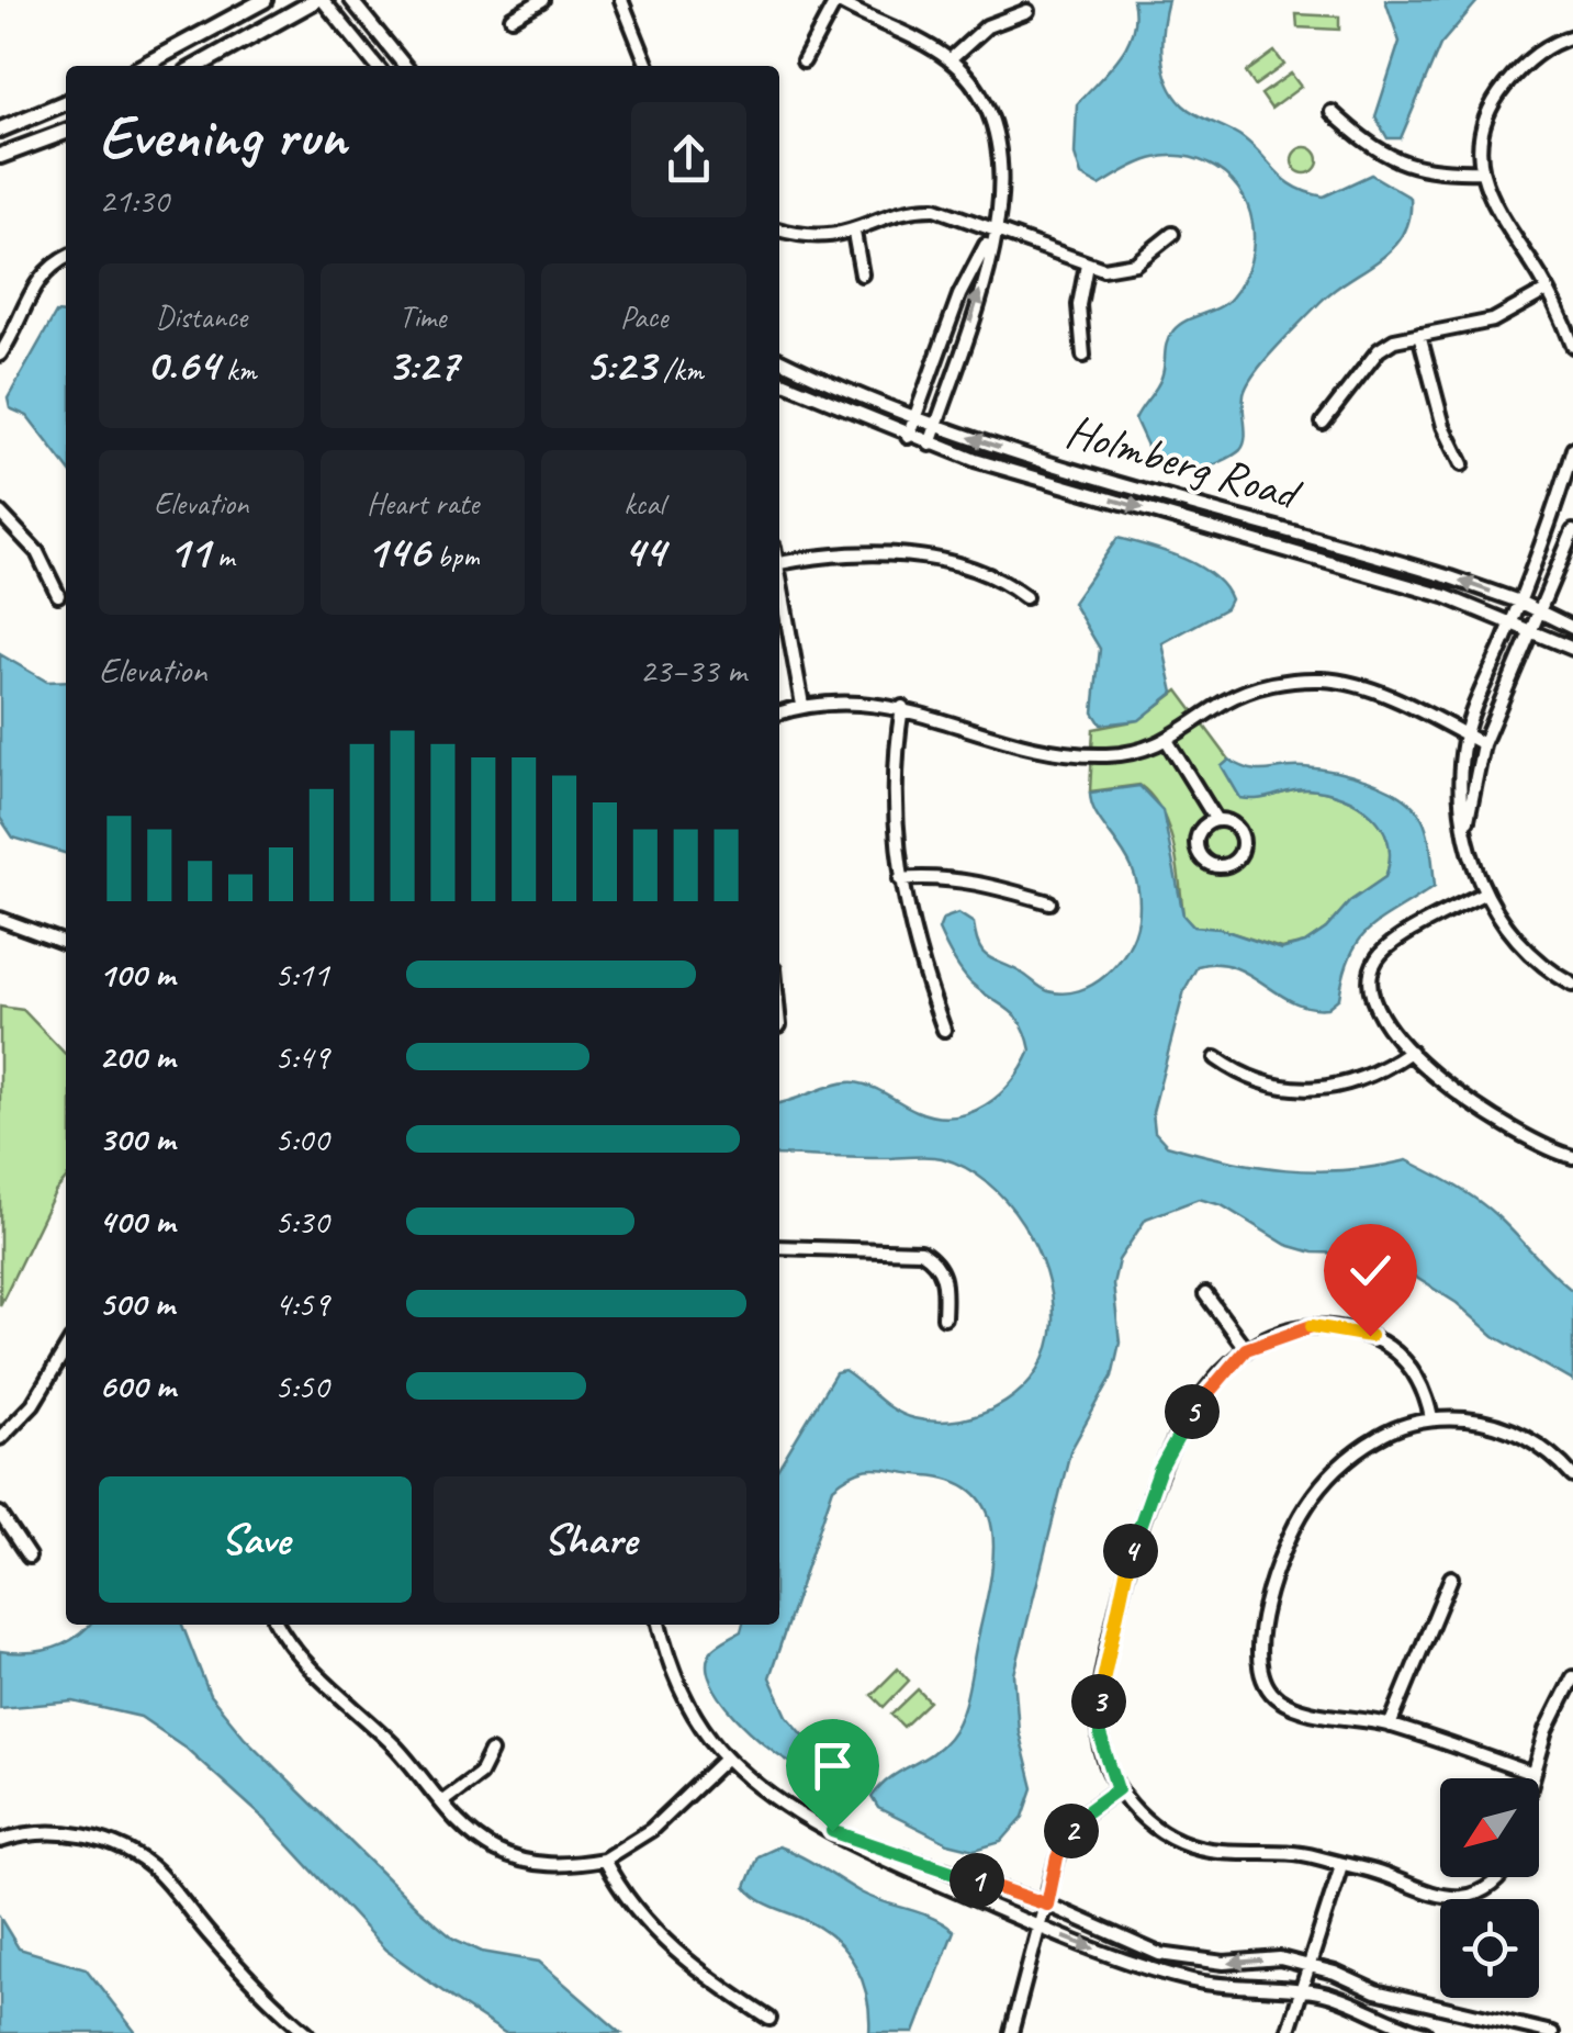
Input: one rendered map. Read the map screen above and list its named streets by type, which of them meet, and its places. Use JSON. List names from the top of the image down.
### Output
{
  "streets": {
    "street": ["Holmberg Road"]
  },
  "north": "bottom left",
  "page": {
    "heading": ["Evening run", "21:30"],
    "stats": [
      ["Distance", "0.64 km"],
      ["Time", "3:27"],
      ["Pace", "5:23 /km"],
      ["Elevation", "11 m"],
      ["Heart rate", "146 bpm"],
      ["kcal", "44"]
    ],
    "chart": ["Elevation", "23–33 m"],
    "list": [
      {
        "name": "100 m",
        "note": "5:11"
      },
      {
        "name": "200 m",
        "note": "5:49"
      },
      {
        "name": "300 m",
        "note": "5:00"
      },
      {
        "name": "400 m",
        "note": "5:30"
      },
      {
        "name": "500 m",
        "note": "4:59"
      },
      {
        "name": "600 m",
        "note": "5:50"
      }
    ],
    "pins": [
      "5",
      "4",
      "3",
      "2",
      "1"
    ],
    "buttons": ["Save", "Share"]
  }
}
